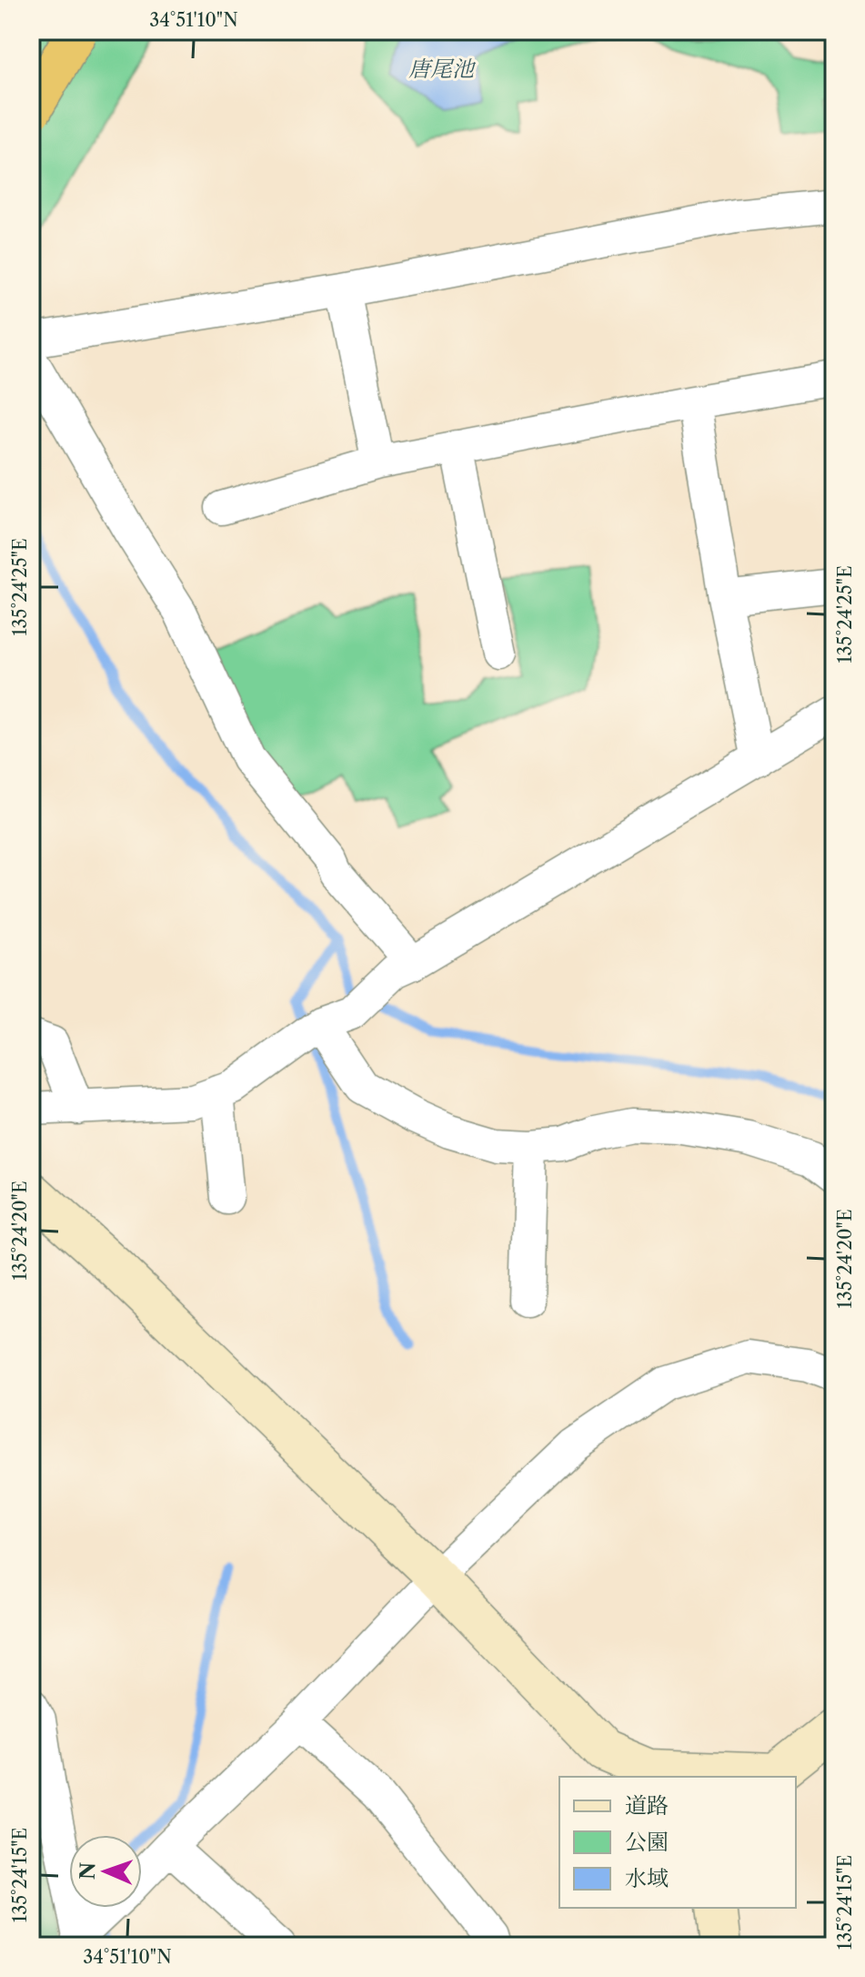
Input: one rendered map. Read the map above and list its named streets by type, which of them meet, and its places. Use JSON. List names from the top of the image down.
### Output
{
  "water": ["唐尾池"],
  "legend": ["道路", "公園", "水域"],
  "north": "left",
  "coordinates": [
    "34°51'10\"N",
    "135°24'25\"E",
    "135°24'20\"E",
    "135°24'15\"E"
  ]
}
